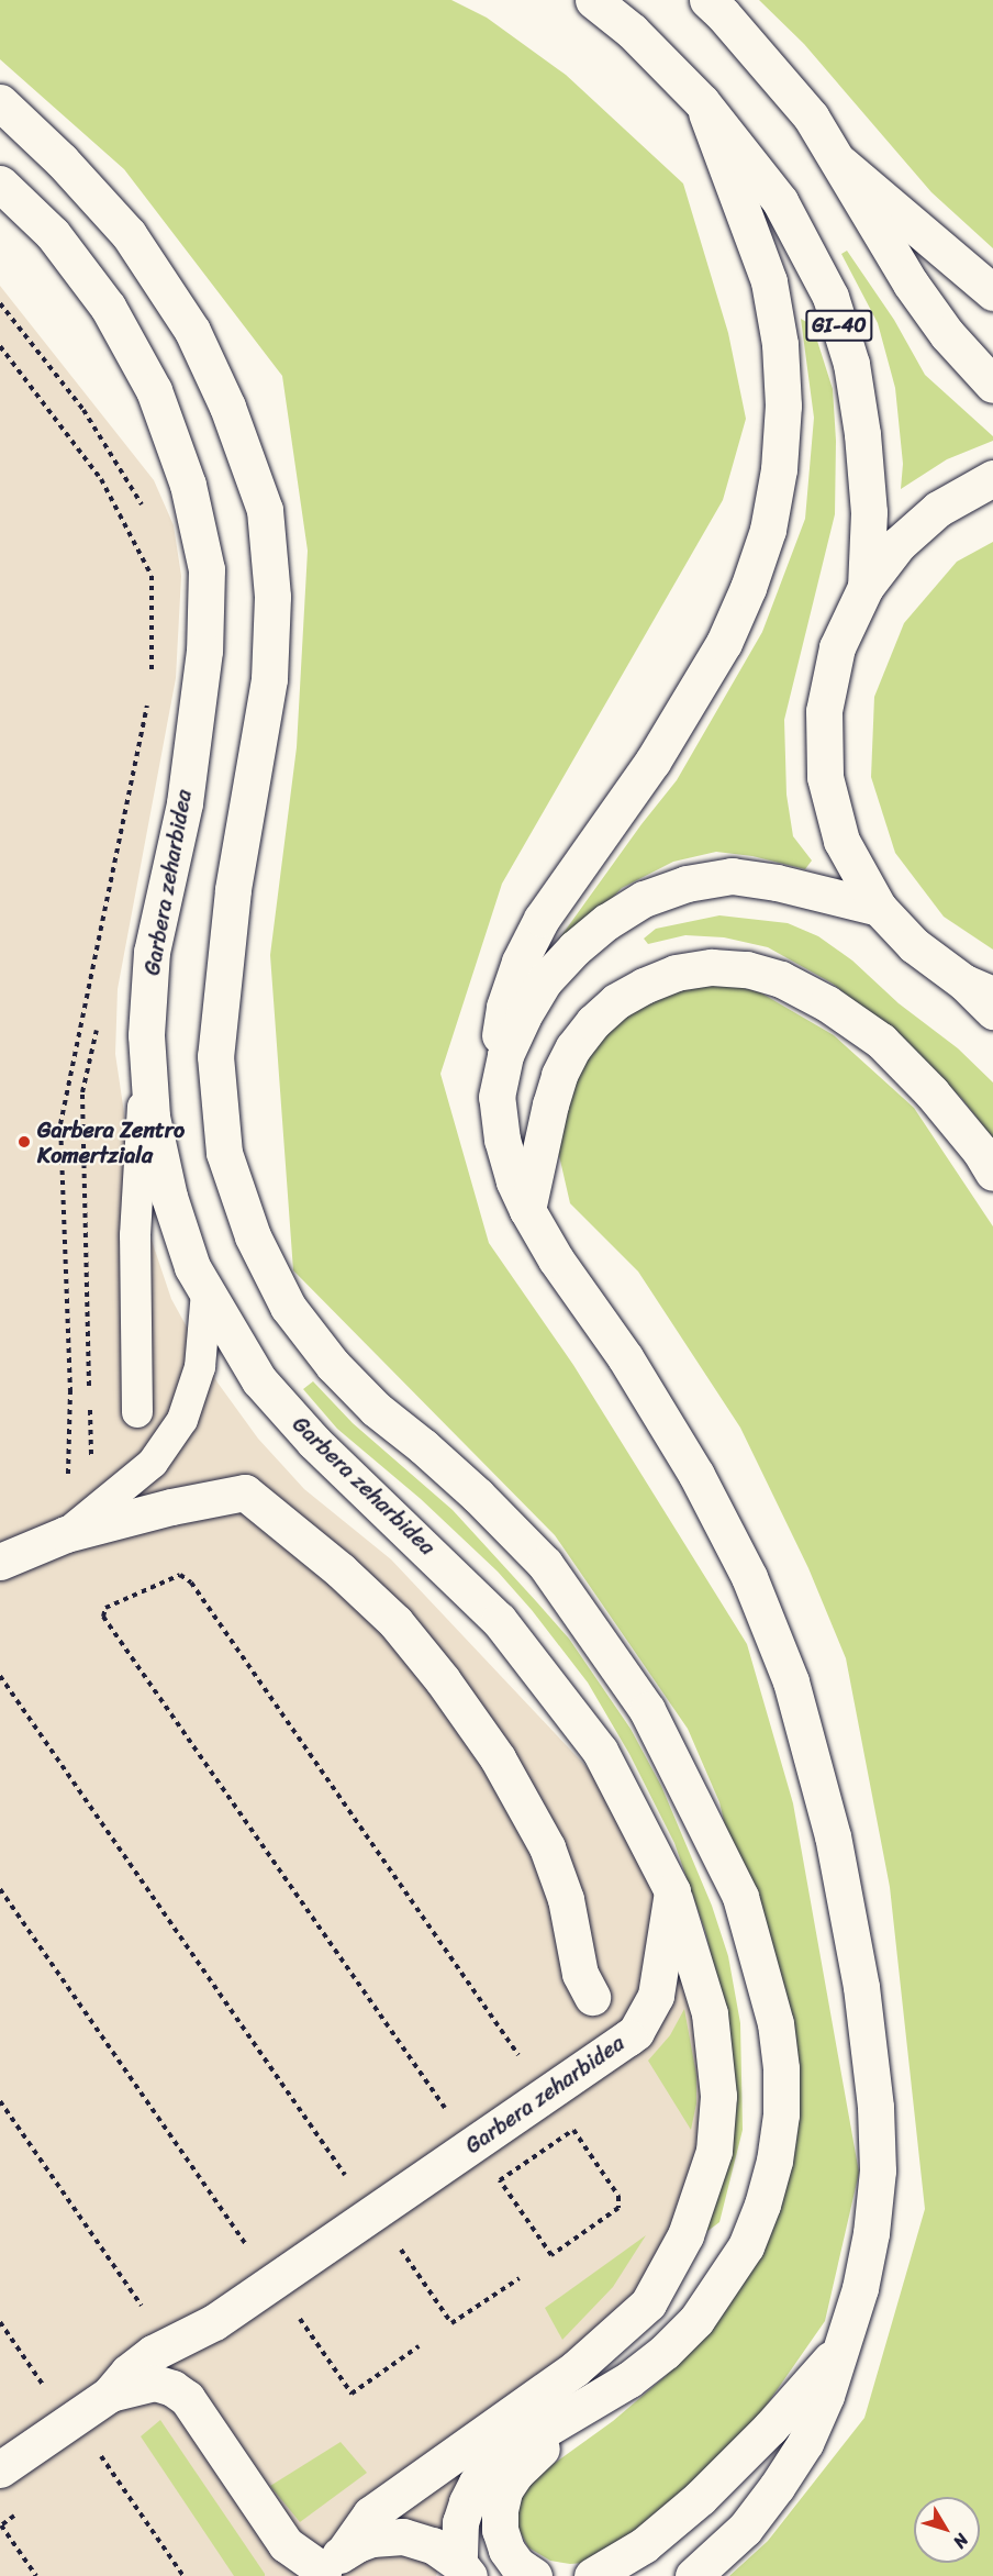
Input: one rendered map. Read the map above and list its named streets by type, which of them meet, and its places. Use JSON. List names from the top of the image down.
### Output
{
  "streets": {
    "main road": ["GI-40", "Garbera zeharbidea"]
  },
  "places": ["Garbera Zentro Komertziala"],
  "north": "bottom right"
}
